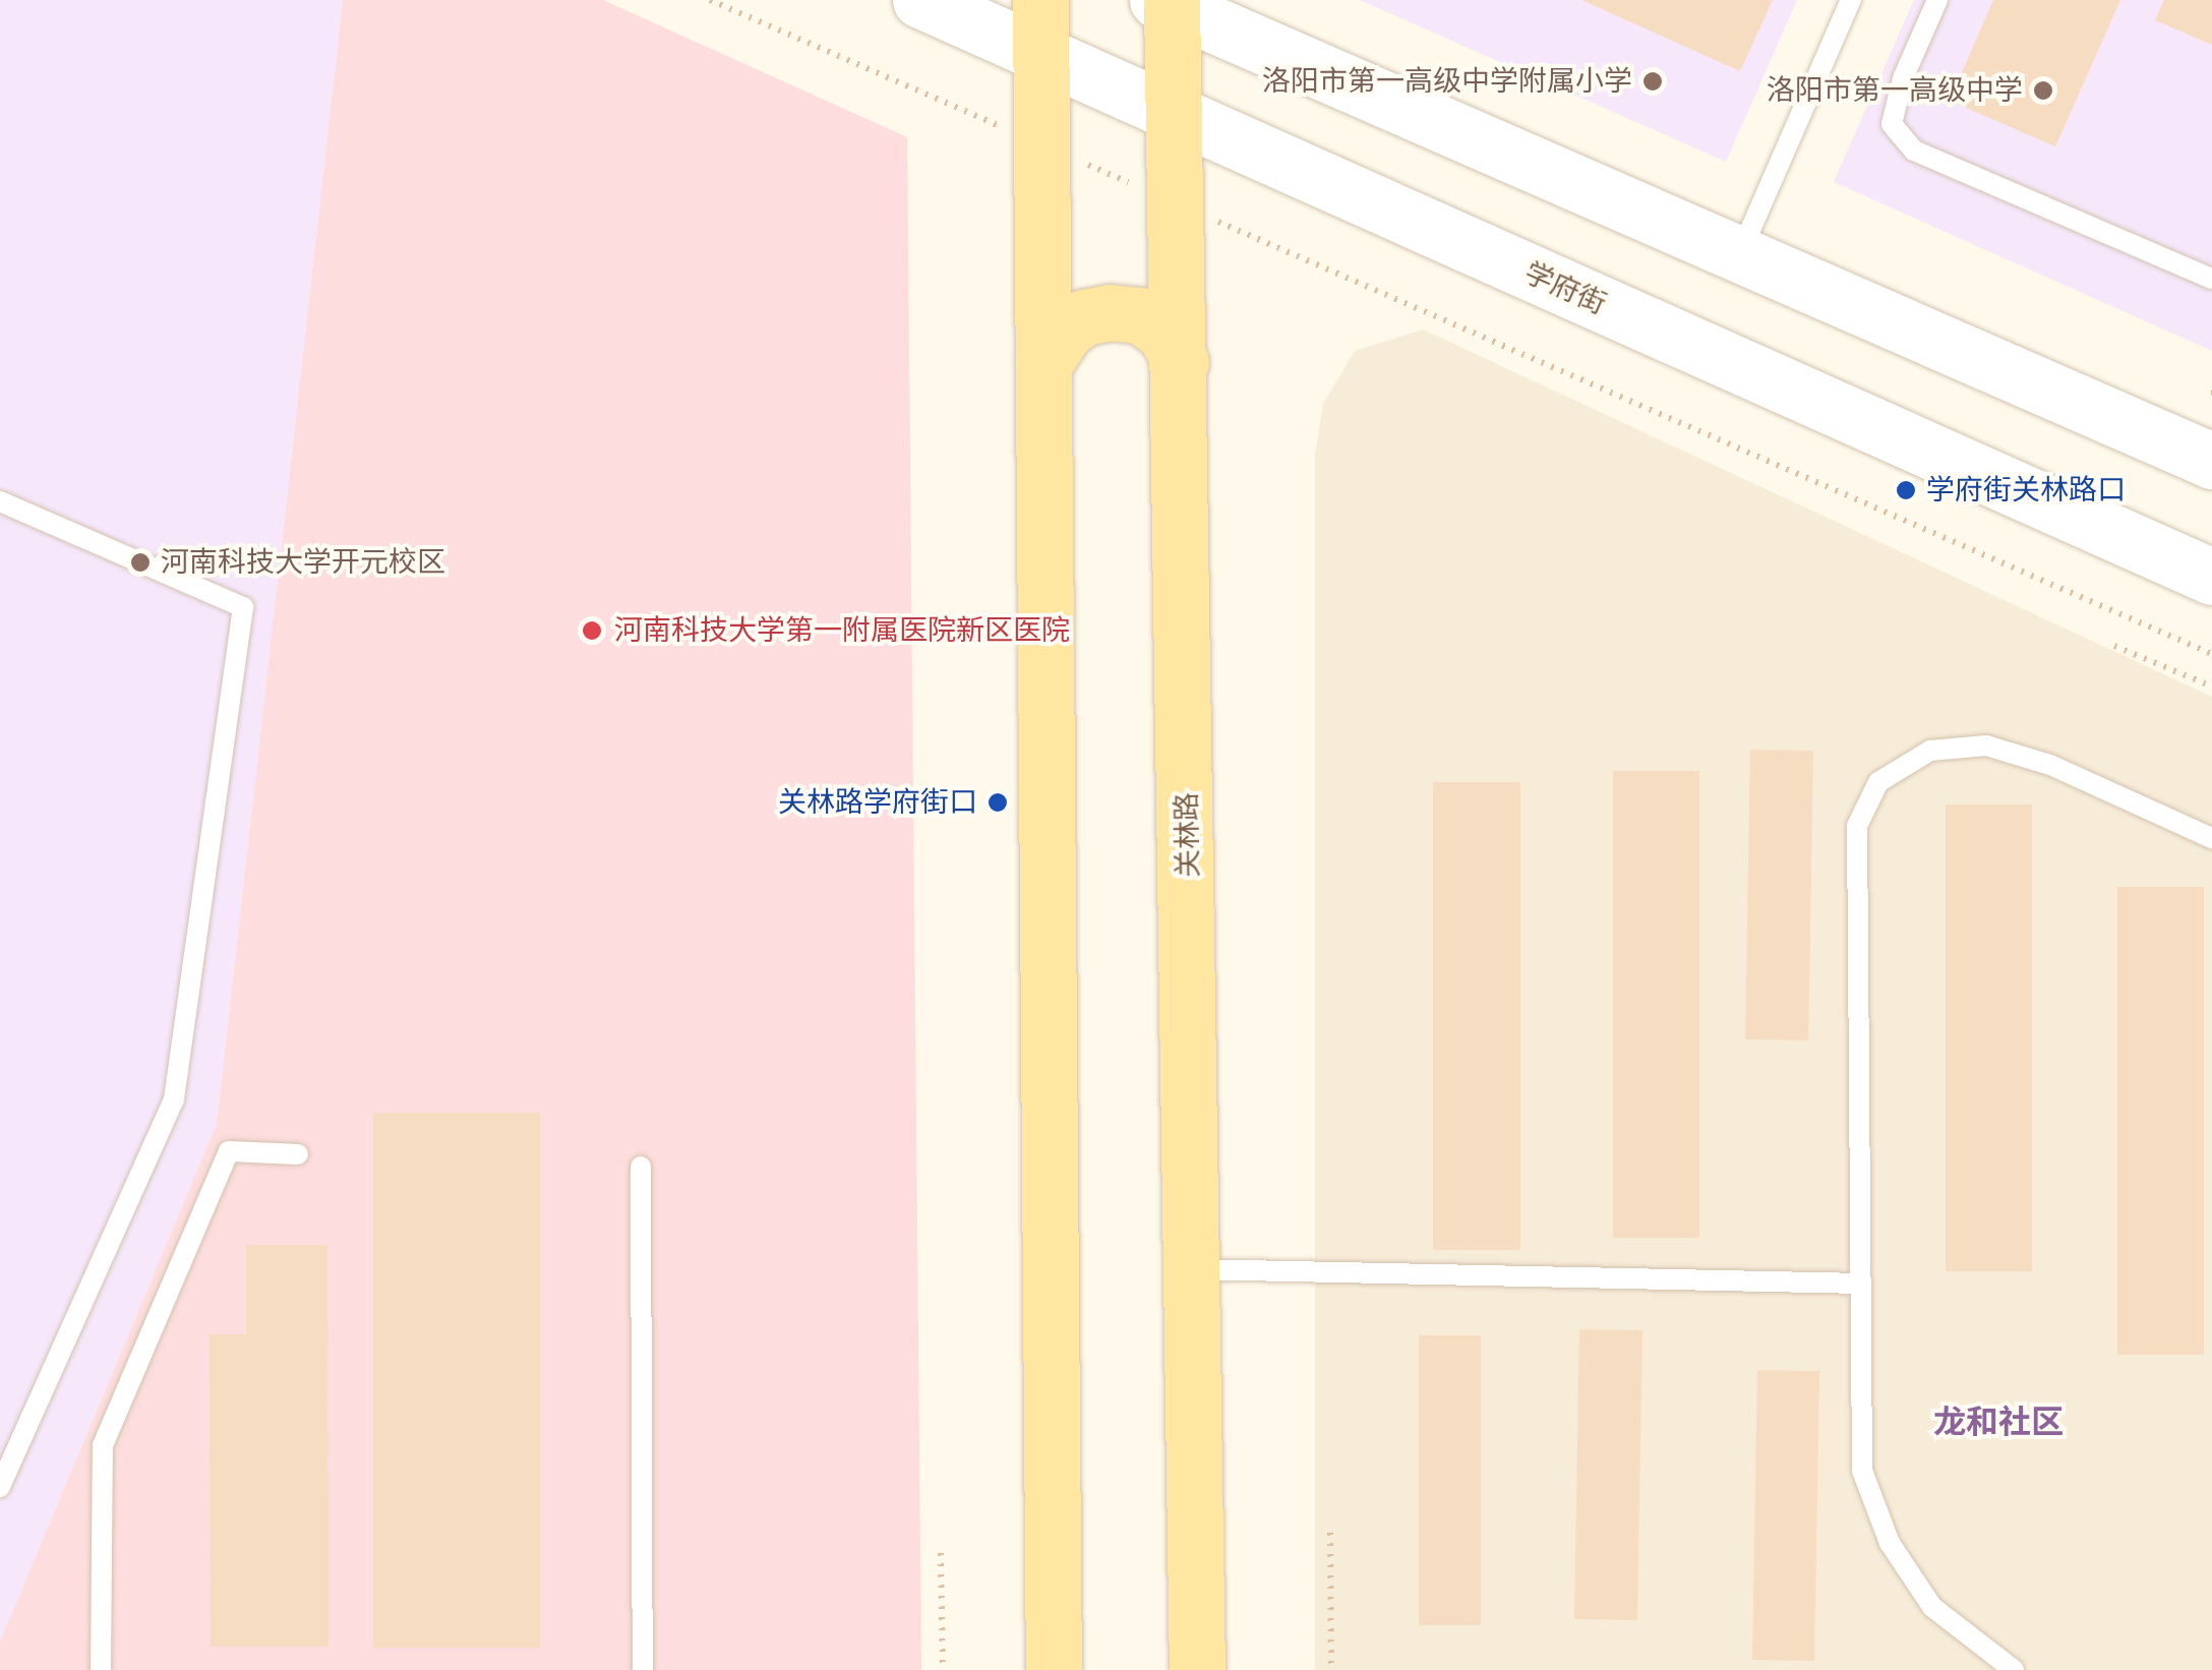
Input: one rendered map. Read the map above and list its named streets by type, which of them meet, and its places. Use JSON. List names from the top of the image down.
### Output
{
  "streets": {
    "main road": ["学府街", "关林路"]
  },
  "crossings": [
    ["学府街", "关林路"]
  ],
  "districts": ["龙和社区"],
  "places": [
    "洛阳市第一高级中学附属小学",
    "洛阳市第一高级中学",
    "学府街关林路口",
    "河南科技大学开元校区",
    "河南科技大学第一附属医院新区医院",
    "关林路学府街口"
  ]
}
